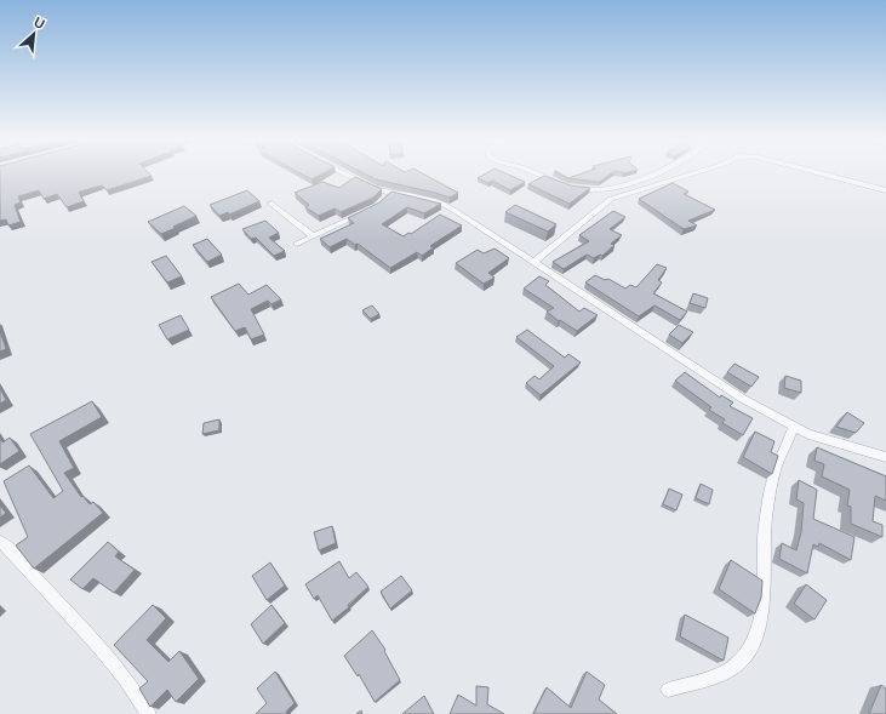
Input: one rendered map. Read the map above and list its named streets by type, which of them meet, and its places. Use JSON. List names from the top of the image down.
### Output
{
  "north": "top right"
}
